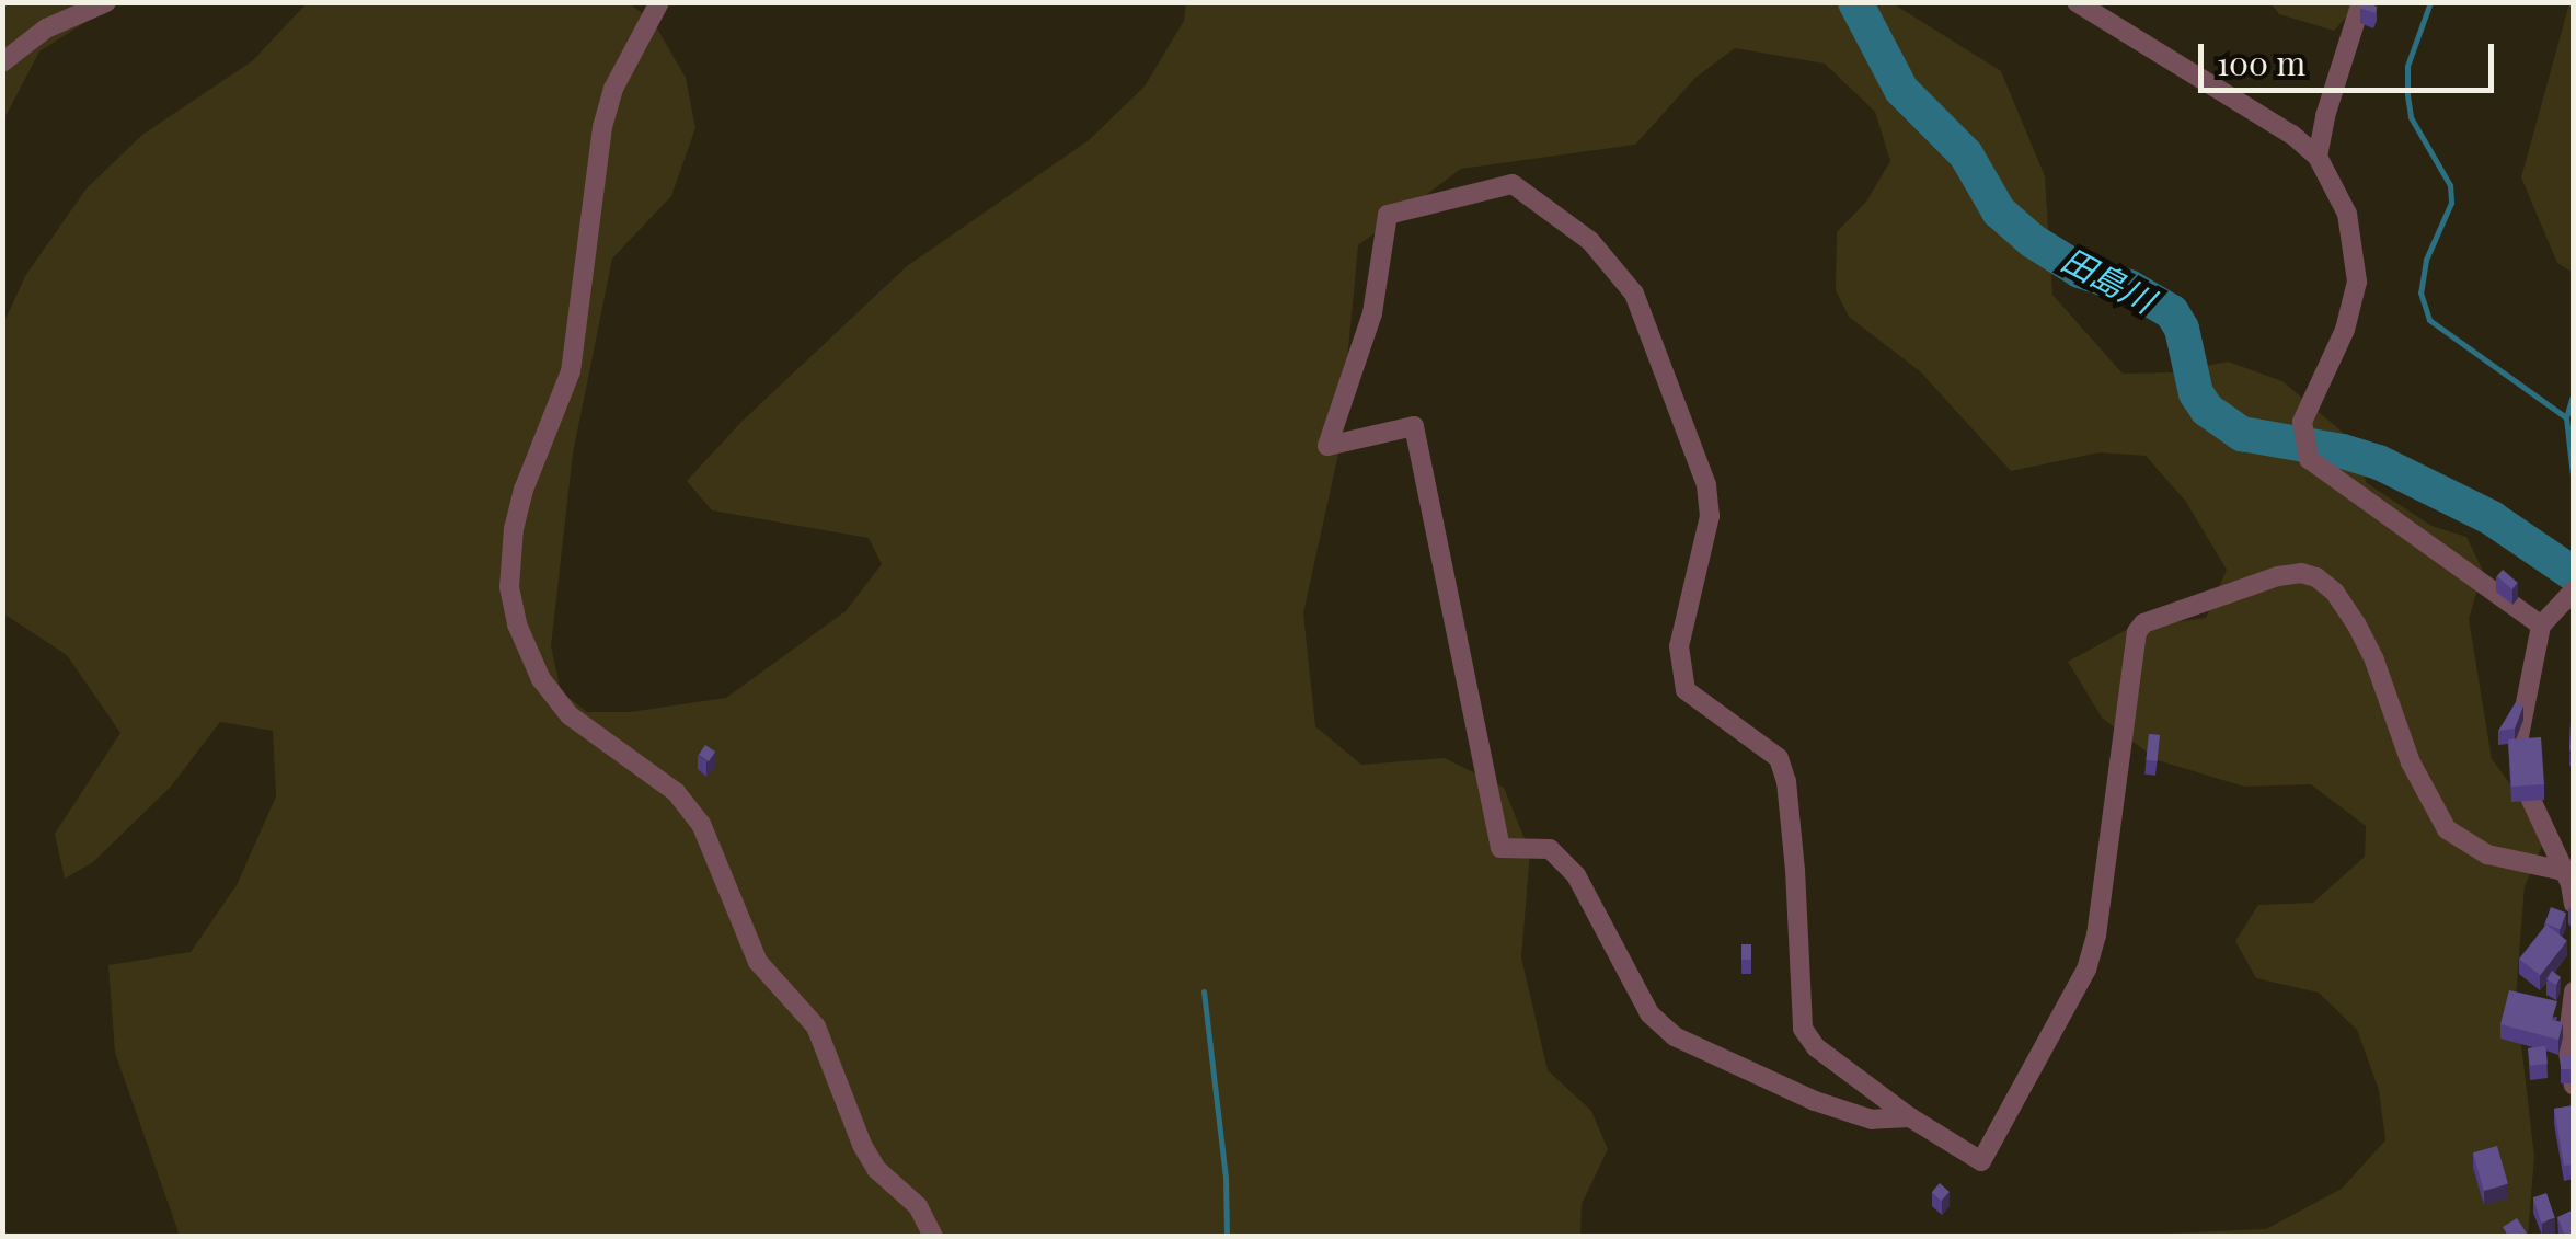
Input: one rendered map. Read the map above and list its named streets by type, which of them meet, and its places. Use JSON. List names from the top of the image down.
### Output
{
  "water": ["田島川"],
  "scale_bar": "100 m"
}
